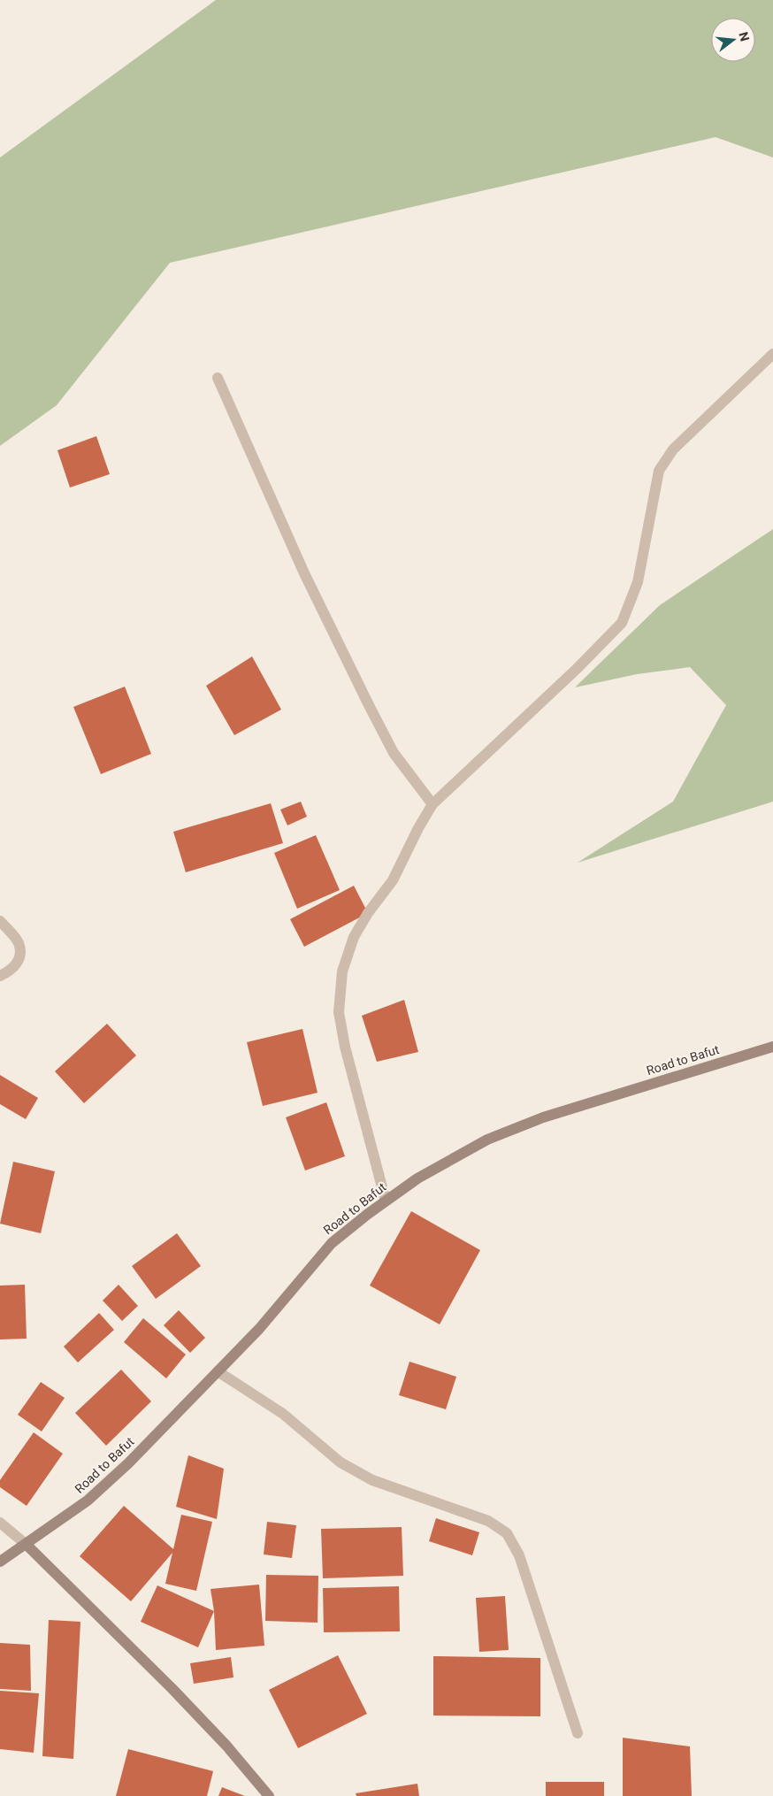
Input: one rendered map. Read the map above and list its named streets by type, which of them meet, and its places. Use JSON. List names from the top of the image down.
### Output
{
  "streets": {
    "street": ["Road to Bafut"]
  },
  "north": "right"
}
